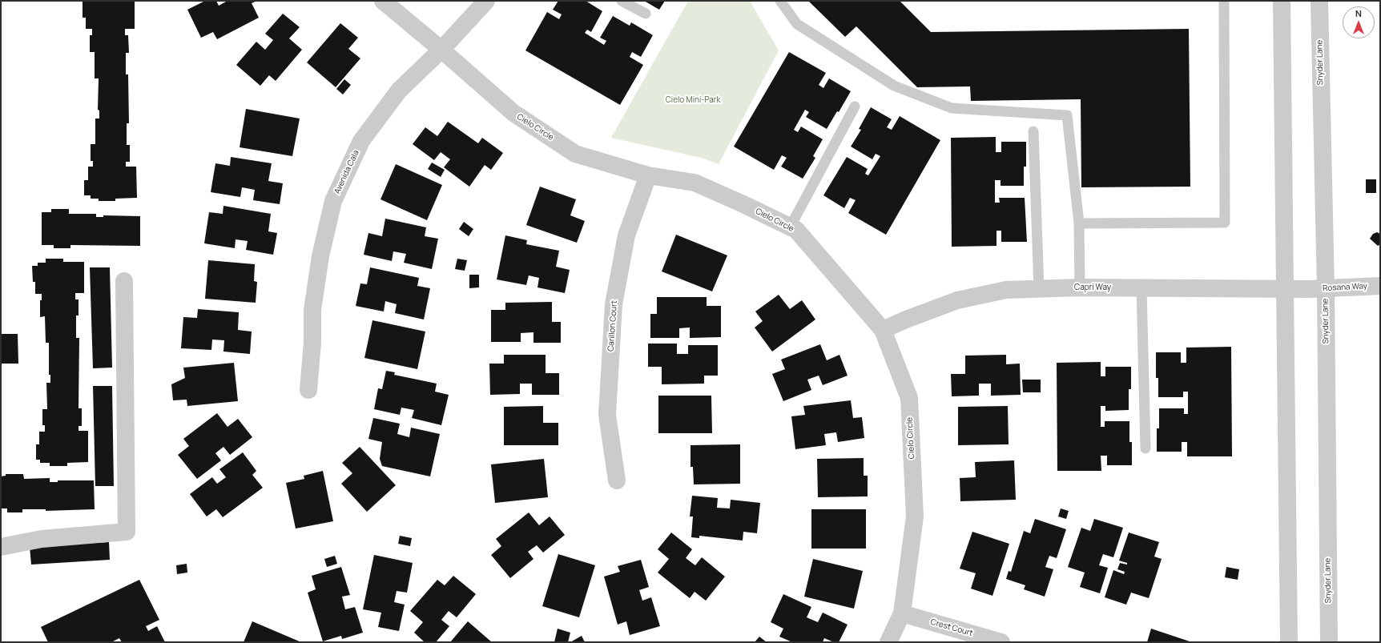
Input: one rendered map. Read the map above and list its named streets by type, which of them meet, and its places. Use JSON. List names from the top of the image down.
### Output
{
  "streets": {
    "street": [
      "Snyder Lane",
      "Cielo Circle",
      "Avenida Cala",
      "Capri Way",
      "Rosana Way",
      "Carillon Court",
      "Crest Court"
    ]
  },
  "crossings": [
    ["Snyder Lane", "Capri Way"],
    ["Snyder Lane", "Rosana Way"],
    ["Cielo Circle", "Avenida Cala"],
    ["Cielo Circle", "Capri Way"],
    ["Cielo Circle", "Carillon Court"],
    ["Cielo Circle", "Crest Court"],
    ["Capri Way", "Rosana Way"]
  ],
  "parks": ["Cielo Mini-Park"],
  "north": "top"
}
